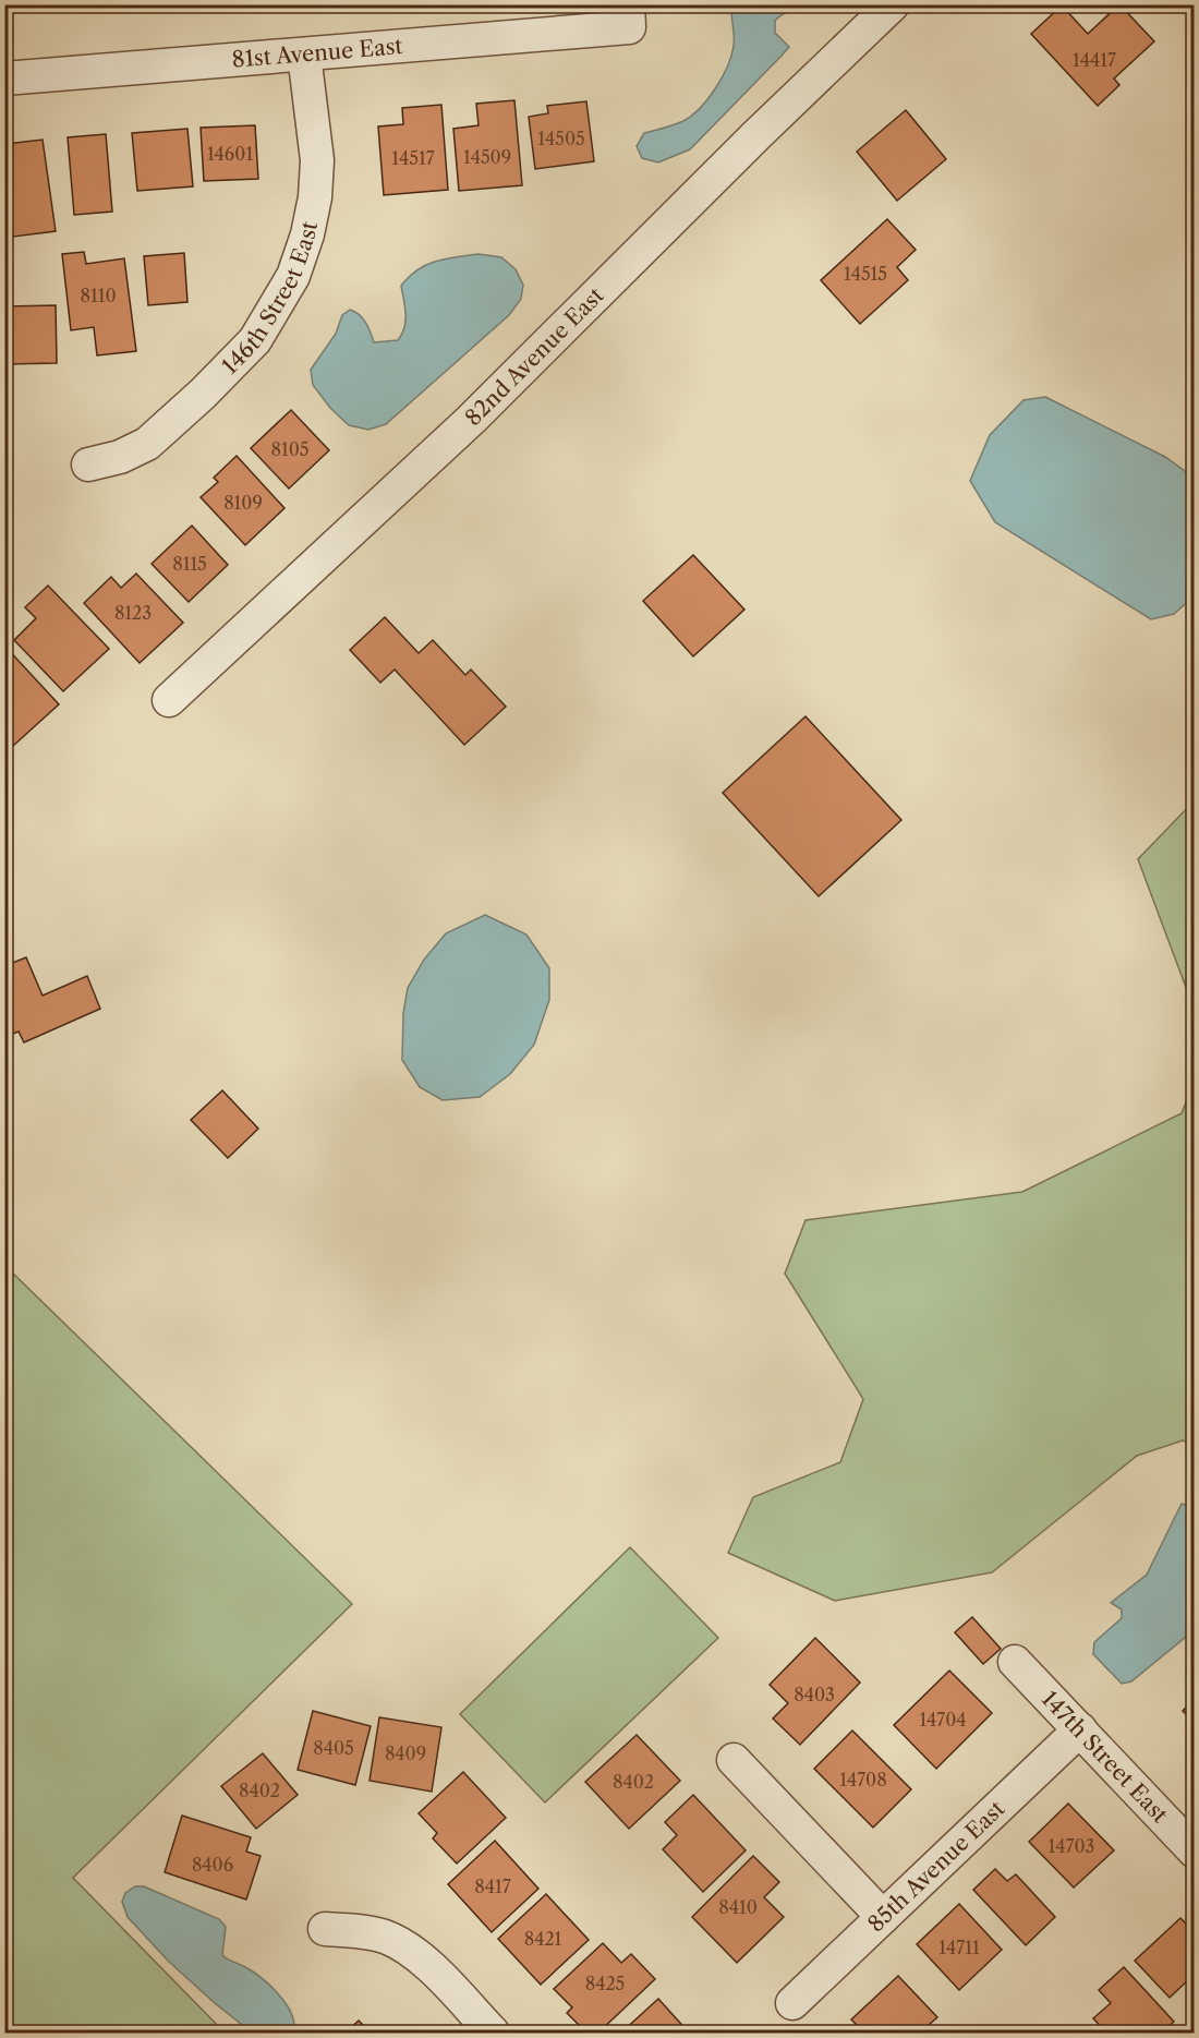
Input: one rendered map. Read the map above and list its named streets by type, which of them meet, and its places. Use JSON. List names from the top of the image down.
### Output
{
  "streets": {
    "street": [
      "81st Avenue East",
      "146th Street East",
      "82nd Avenue East",
      "147th Street East",
      "85th Avenue East"
    ]
  },
  "crossings": [
    ["81st Avenue East", "146th Street East"],
    ["147th Street East", "85th Avenue East"]
  ],
  "house_numbers": [
    "14417",
    "14505",
    "14601",
    "14509",
    "14517",
    "14515",
    "8110",
    "8105",
    "8109",
    "8115",
    "8123",
    "8403",
    "14704",
    "8405",
    "8409",
    "14708",
    "8402",
    "8402",
    "14703",
    "8406",
    "8417",
    "8410",
    "8421",
    "14711",
    "8425"
  ]
}
